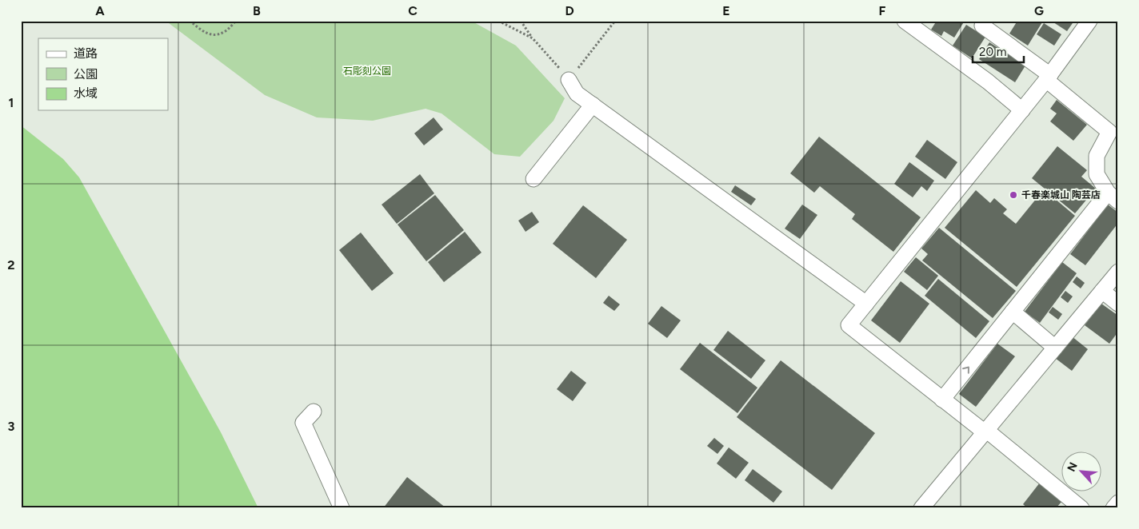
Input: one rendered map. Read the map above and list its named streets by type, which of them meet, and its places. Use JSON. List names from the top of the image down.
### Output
{
  "parks": ["石彫刻公園"],
  "places": ["千春楽城山 陶芸店"],
  "legend": ["道路", "公園", "水域"],
  "scale_bar": "20 m",
  "north": "top left",
  "grid": {
    "columns": [
      "A",
      "B",
      "C",
      "D",
      "E",
      "F",
      "G"
    ],
    "rows": ["1", "2", "3"]
  }
}
